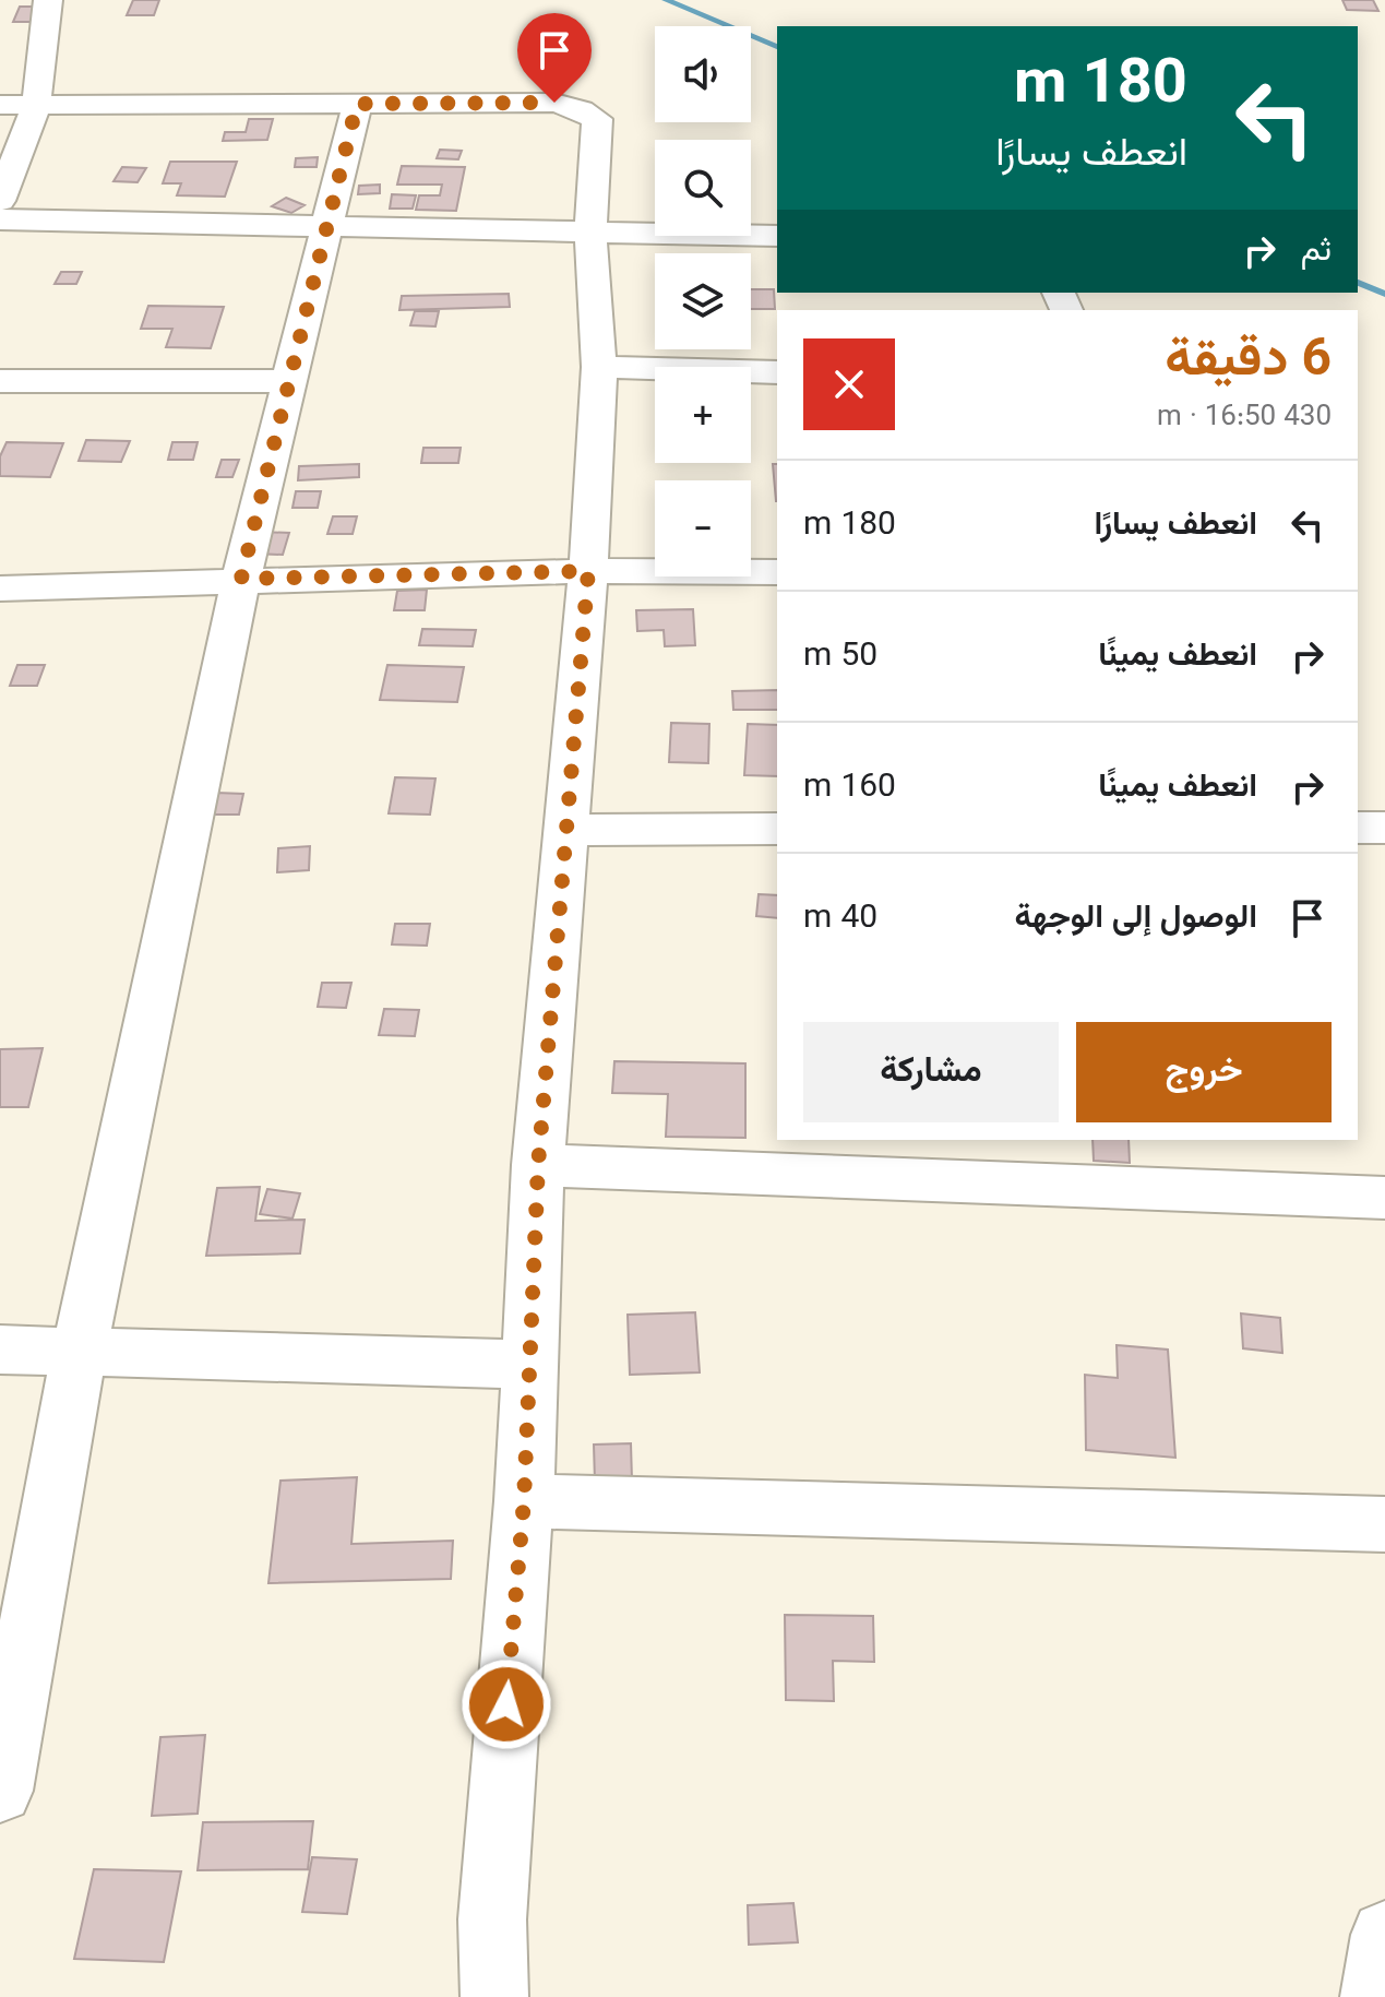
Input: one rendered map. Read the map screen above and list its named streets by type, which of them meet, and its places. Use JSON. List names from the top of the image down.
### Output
{
  "page": {
    "map_buttons": ["+", "−"],
    "turn": ["180 m", "انعطف يسارًا"],
    "then": "ثم",
    "heading": ["6 دقيقة", "430 m · 16:50"],
    "list": [
      {
        "name": "انعطف يسارًا",
        "value": "180 m"
      },
      {
        "name": "انعطف يمينًا",
        "value": "50 m"
      },
      {
        "name": "انعطف يمينًا",
        "value": "160 m"
      },
      {
        "name": "الوصول إلى الوجهة",
        "value": "40 m"
      }
    ],
    "buttons": ["خروج", "مشاركة"]
  }
}
